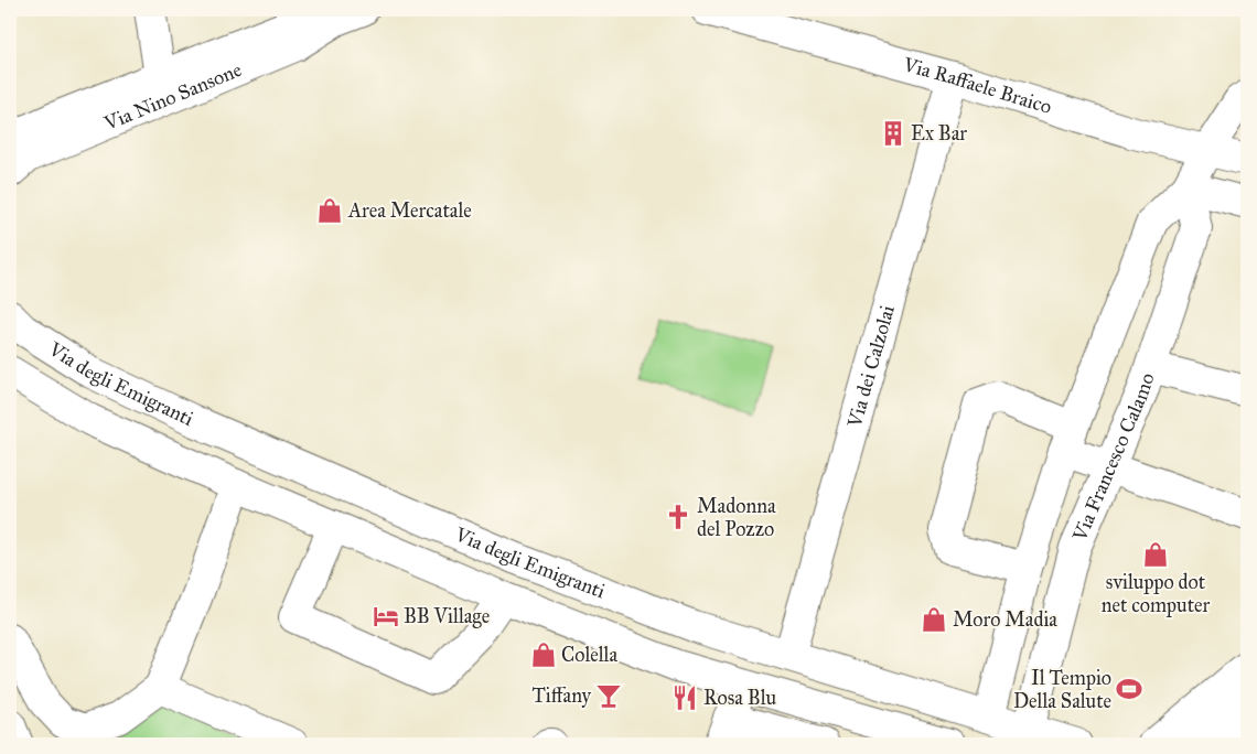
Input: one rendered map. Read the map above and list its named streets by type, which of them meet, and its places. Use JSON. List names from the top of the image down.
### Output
{
  "streets": {
    "street": [
      "Via Raffaele Braico",
      "Via Nino Sansone",
      "Via dei Calzolai",
      "Via degli Emigranti",
      "Via Francesco Calamo"
    ]
  },
  "crossings": [
    ["Via Raffaele Braico", "Via dei Calzolai"],
    ["Via dei Calzolai", "Via degli Emigranti"],
    ["Via degli Emigranti", "Via Francesco Calamo"]
  ],
  "places": {
    "building": ["Ex Bar"],
    "shop": [
      "Area Mercatale",
      "sviluppo dot net computer",
      "Moro Madia",
      "Colella"
    ],
    "church": ["Madonna del Pozzo"],
    "hotel": ["BB Village"],
    "sports": ["Il Tempio Della Salute"],
    "bar": ["Tiffany"],
    "restaurant": ["Rosa Blu"]
  }
}
